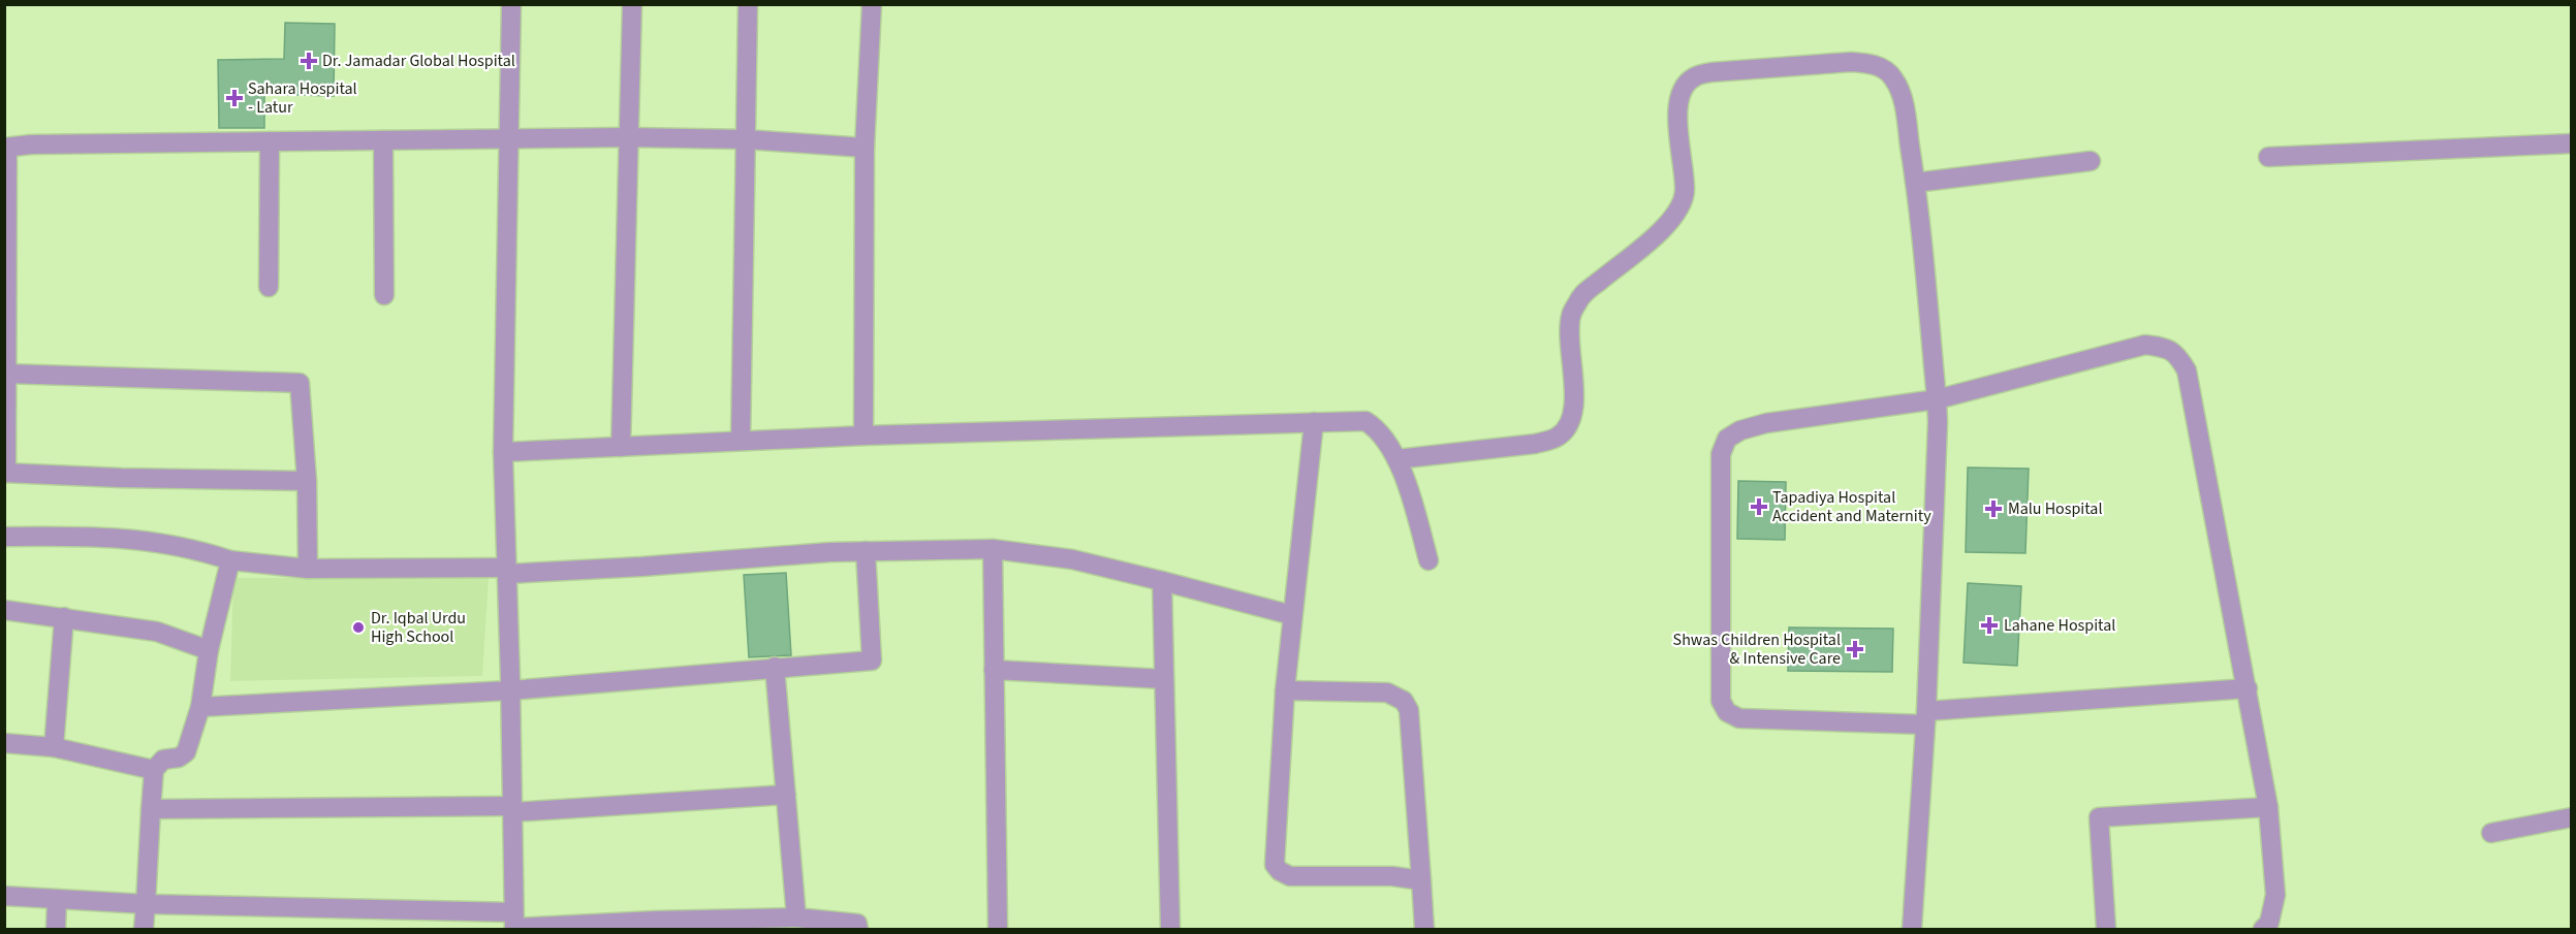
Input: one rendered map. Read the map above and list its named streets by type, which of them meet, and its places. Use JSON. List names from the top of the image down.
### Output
{
  "places": {
    "health": [
      "Dr. Jamadar Global Hospital",
      "Sahara Hospital - Latur",
      "Tapadiya Hospital Accident and Maternity",
      "Malu Hospital",
      "Lahane Hospital",
      "Shwas Children Hospital & Intensive Care"
    ],
    "other": ["Dr. Iqbal Urdu High School"]
  }
}
